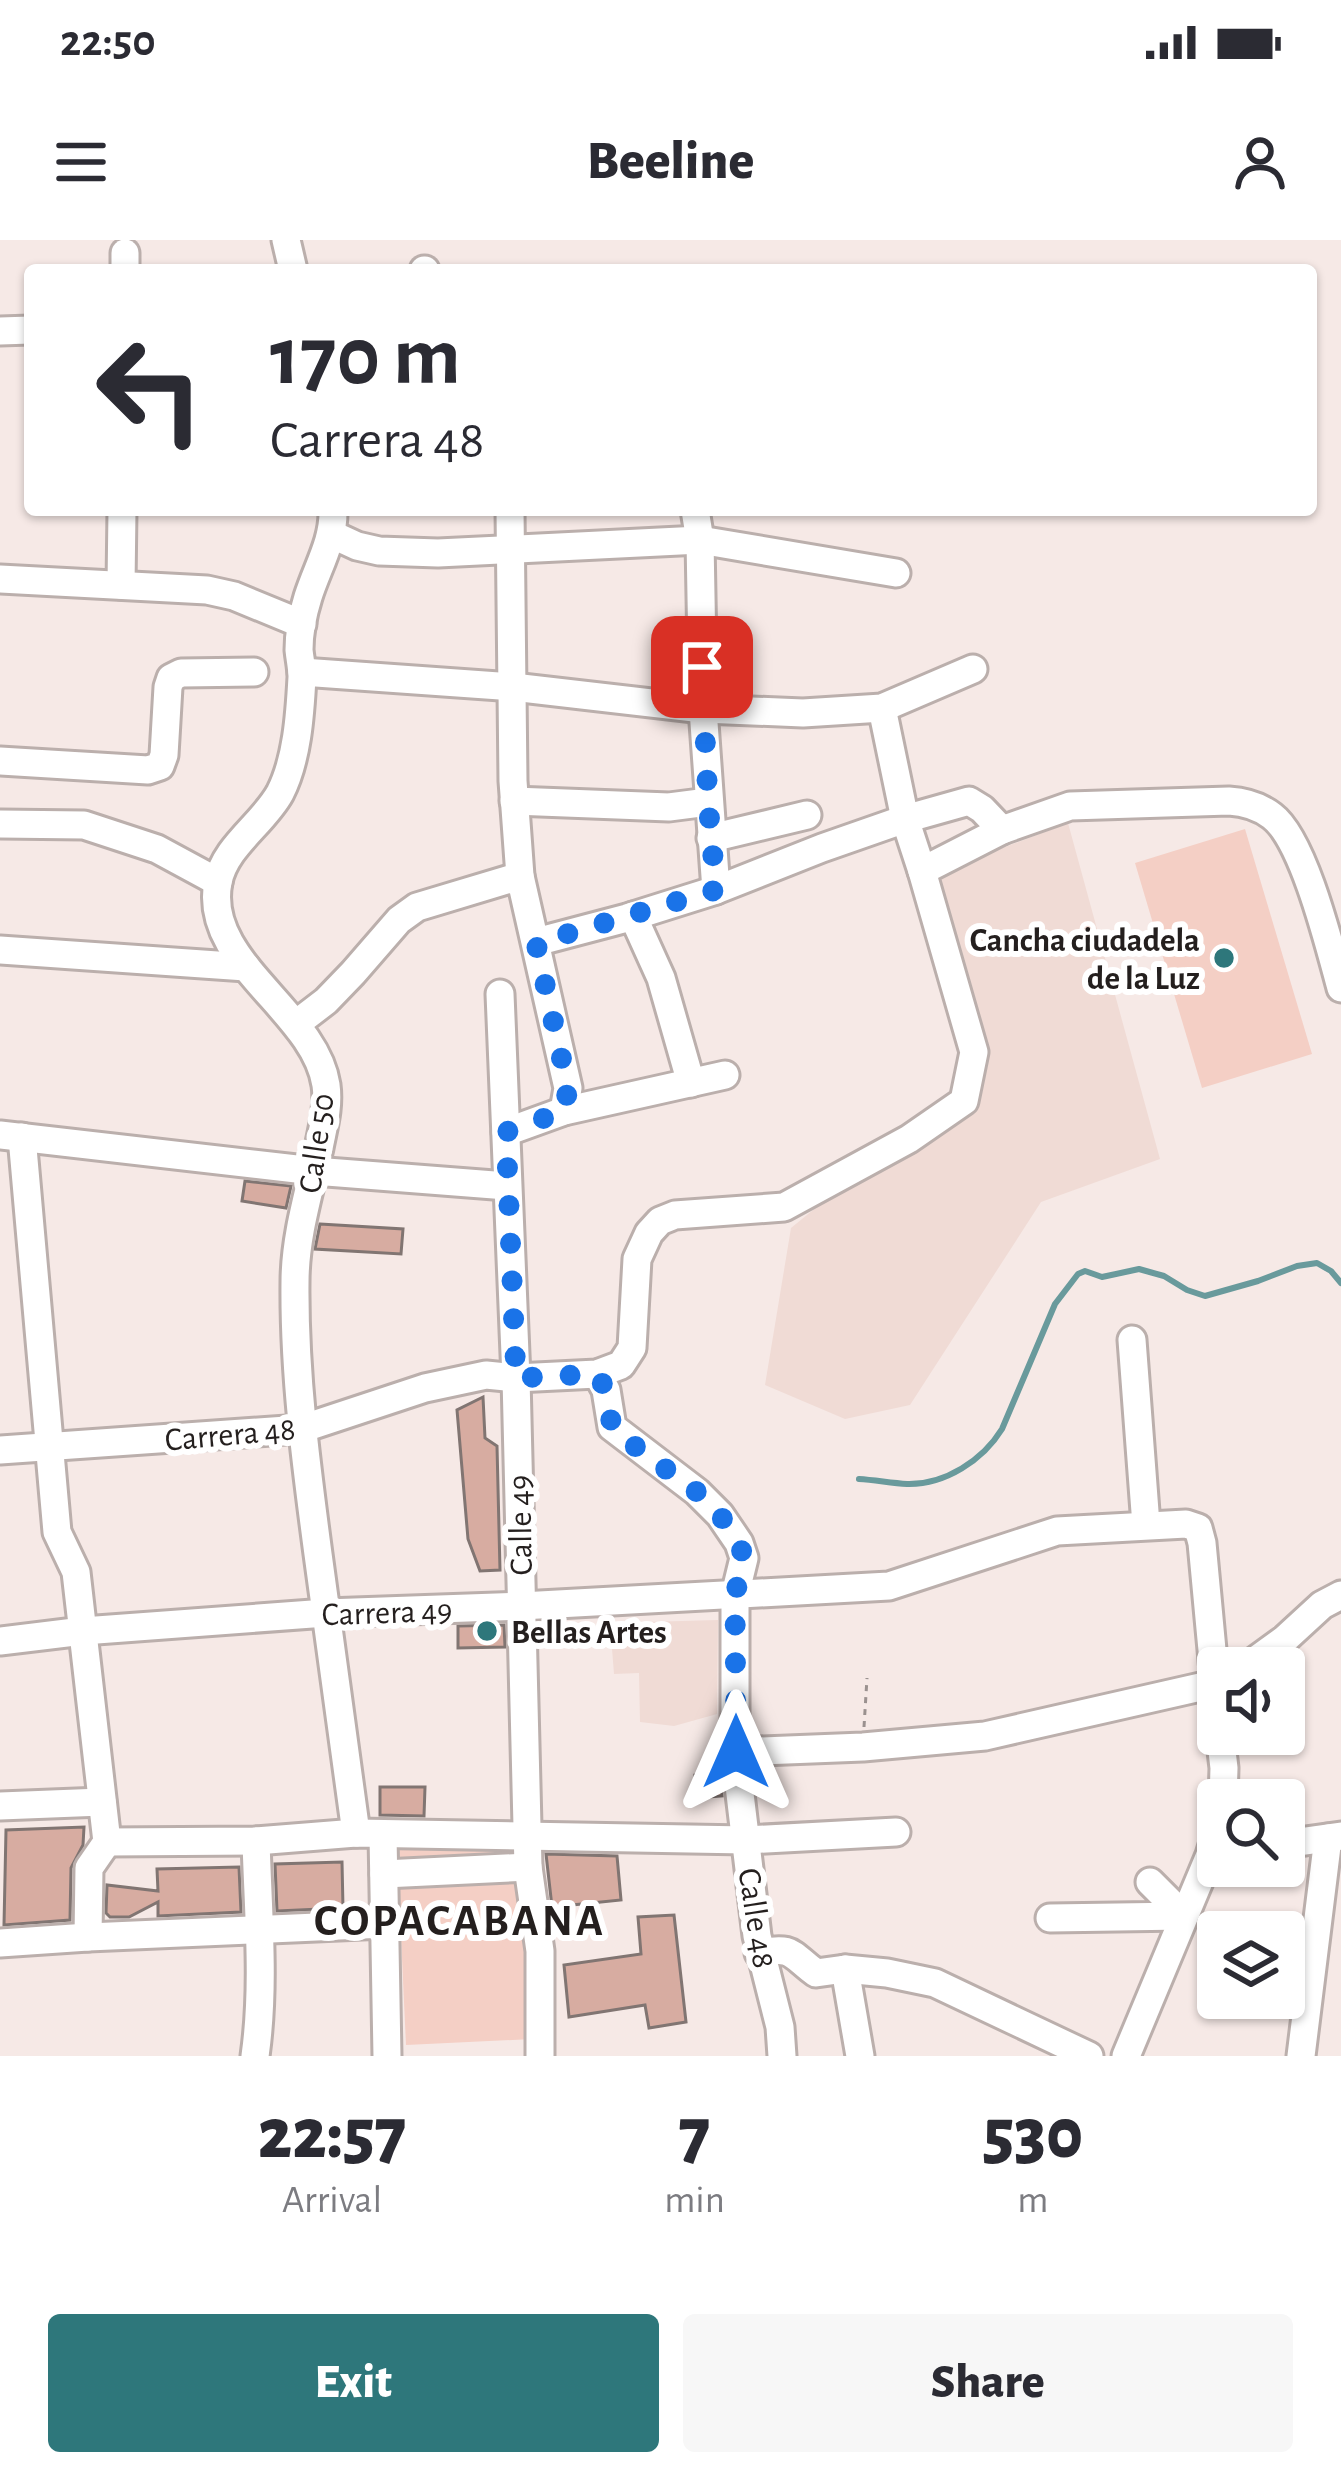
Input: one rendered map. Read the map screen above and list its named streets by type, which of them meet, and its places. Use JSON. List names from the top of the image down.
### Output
{
  "streets": {
    "street": [
      "Calle 50",
      "Carrera 48",
      "Calle 49",
      "Carrera 49",
      "Calle 48"
    ]
  },
  "crossings": [
    ["Calle 50", "Carrera 48"],
    ["Calle 50", "Carrera 49"],
    ["Carrera 48", "Calle 49"],
    ["Carrera 48", "Calle 48"],
    ["Calle 49", "Carrera 49"],
    ["Carrera 49", "Calle 48"]
  ],
  "districts": ["COPACABANA"],
  "places": ["Cancha ciudadela de la Luz", "Bellas Artes"],
  "page": {
    "status": "22:50",
    "header": "Beeline",
    "turn": ["170 m", "Carrera 48"],
    "eta": [
      "22:57",
      "Arrival",
      "7",
      "min",
      "530",
      "m"
    ],
    "buttons": ["Exit", "Share"]
  }
}
